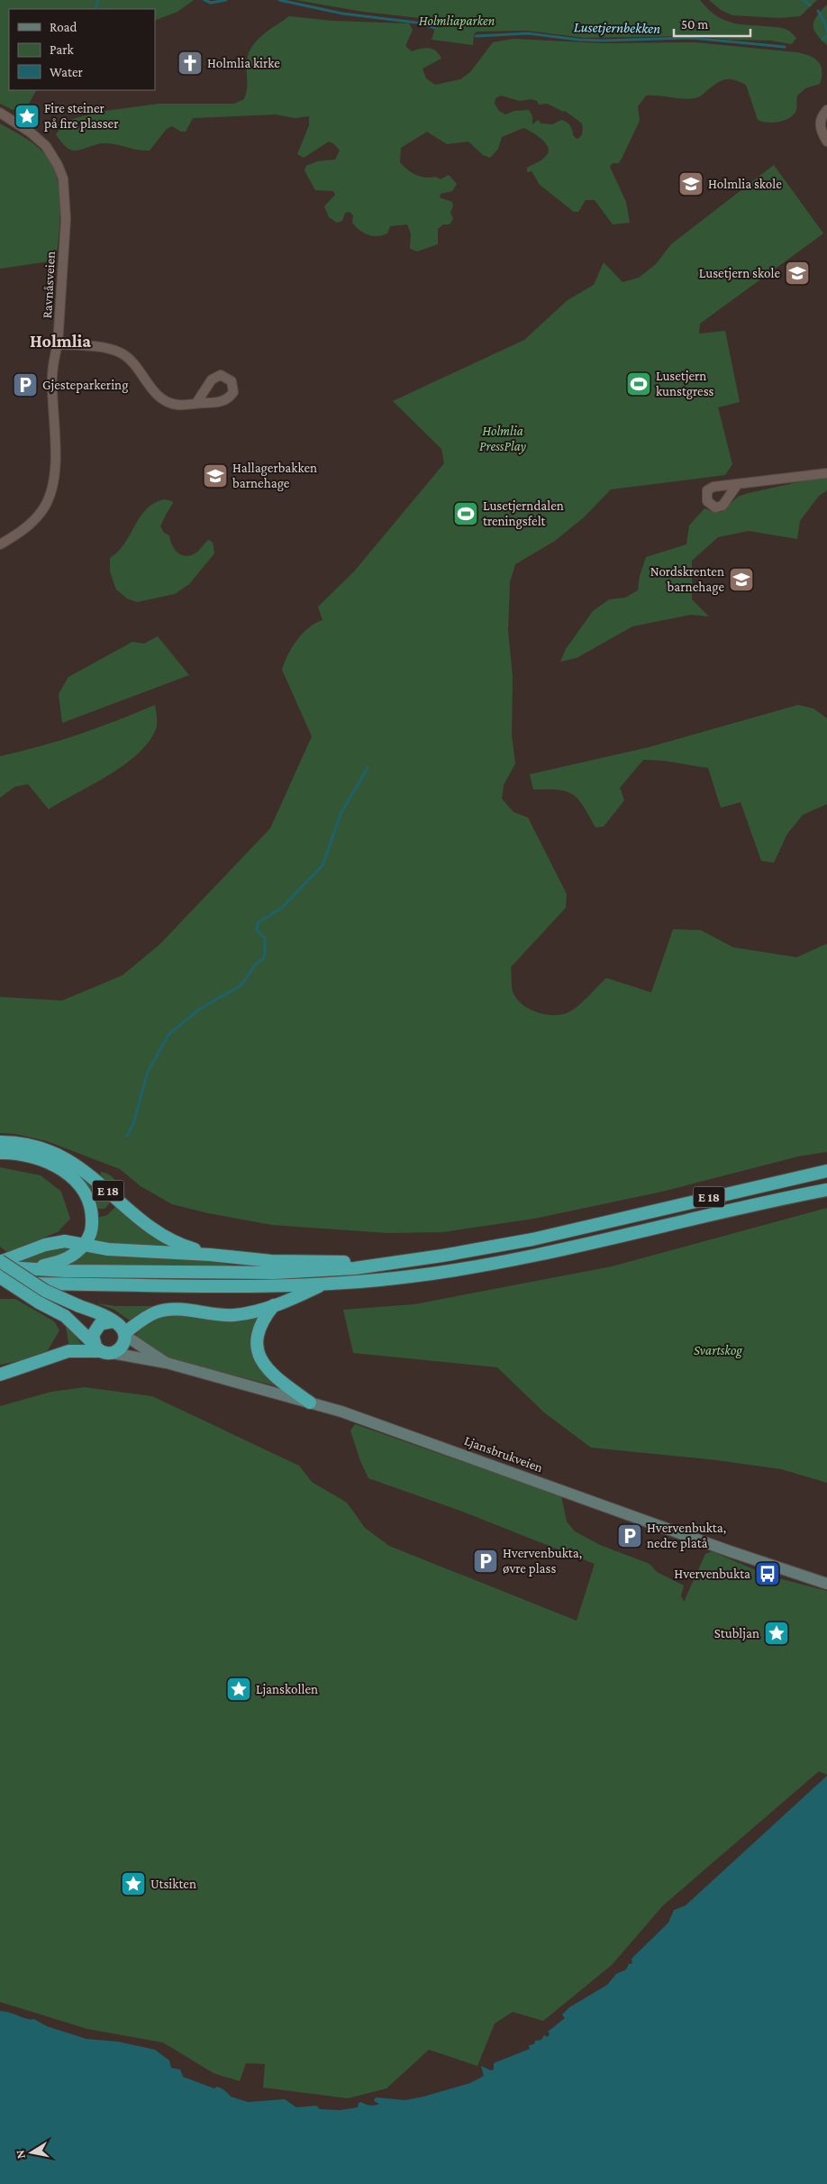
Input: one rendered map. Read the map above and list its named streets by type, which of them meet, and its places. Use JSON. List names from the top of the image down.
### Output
{
  "streets": {
    "highway": ["E 18"],
    "main road": ["Ljansbrukveien"],
    "street": ["Ravnåsveien"]
  },
  "crossings": [
    ["E 18", "Ljansbrukveien"]
  ],
  "districts": ["Holmlia"],
  "water": ["Lusetjernbekken"],
  "parks": ["Holmliaparken", "Holmlia PressPlay", "Svartskog"],
  "places": {
    "church": ["Holmlia kirke"],
    "place": [
      "Fire steiner på fire plasser",
      "Stubljan",
      "Ljanskollen",
      "Utsikten"
    ],
    "school or university": [
      "Holmlia skole",
      "Lusetjern skole",
      "Hallagerbakken barnehage",
      "Nordskrenten barnehage"
    ],
    "sports": ["Lusetjern kunstgress", "Lusetjerndalen treningsfelt"],
    "parking": ["Gjesteparkering", "Hvervenbukta, nedre platå", "Hvervenbukta, øvre plass"],
    "bus stop": ["Hvervenbukta"]
  },
  "legend": ["Road", "Park", "Water"],
  "scale_bar": "50 m",
  "north": "left"
}
